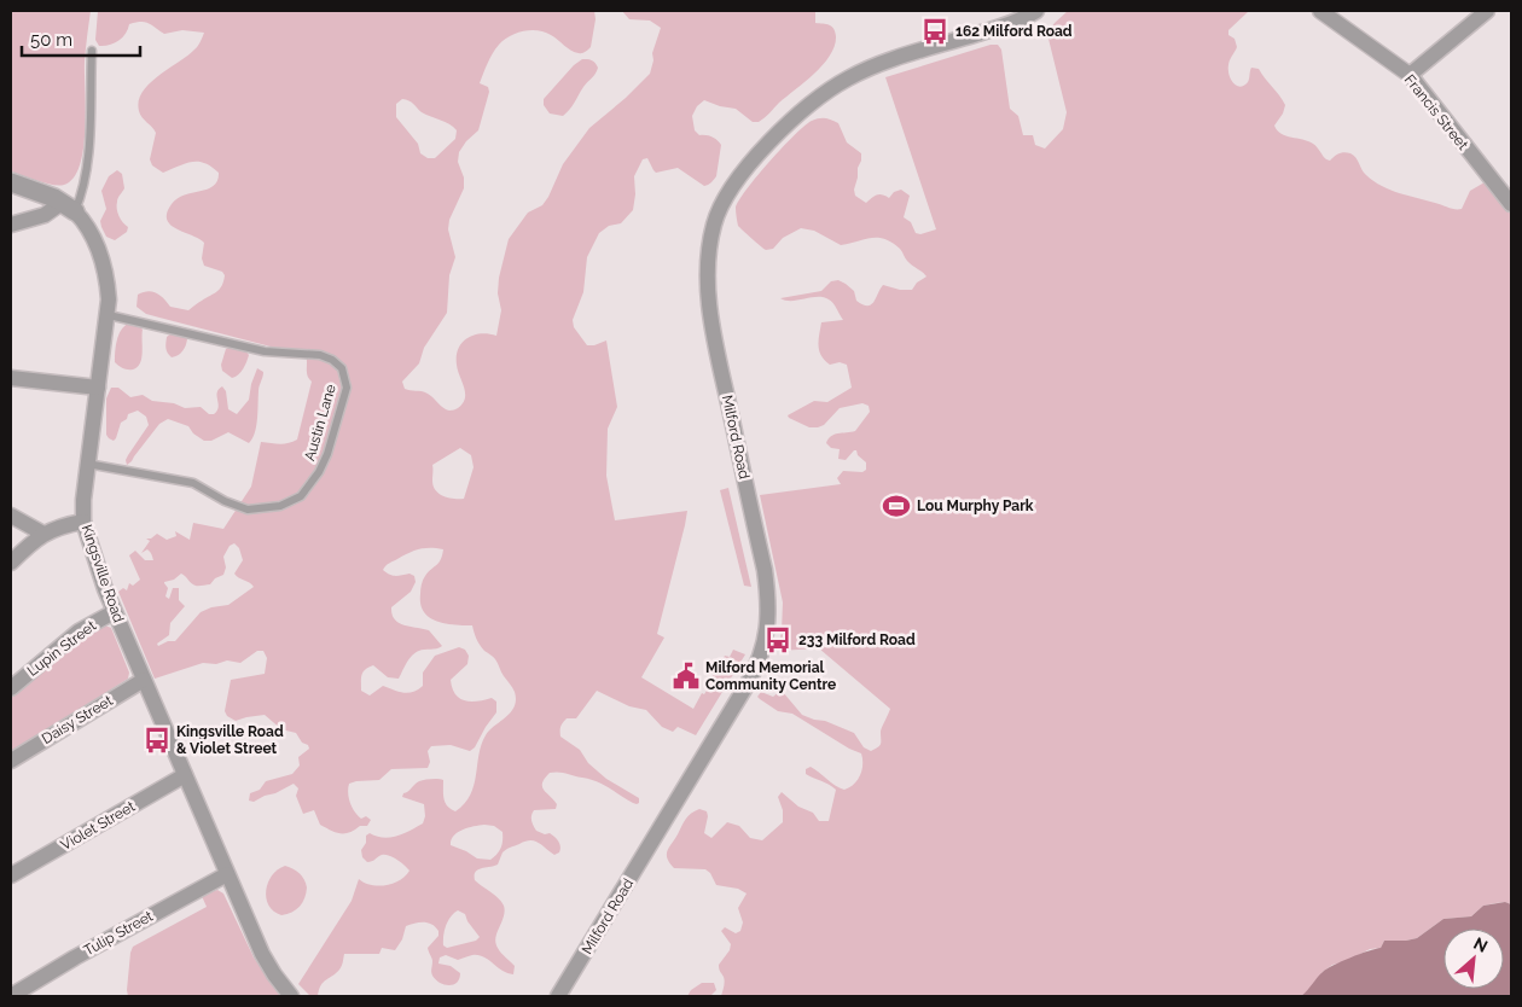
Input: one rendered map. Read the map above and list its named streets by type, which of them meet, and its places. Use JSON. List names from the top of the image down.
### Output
{
  "streets": {
    "street": [
      "Francis Street",
      "Milford Road",
      "Kingsville Road",
      "Lupin Street",
      "Daisy Street",
      "Violet Street",
      "Tulip Street"
    ],
    "lane": ["Austin Lane"]
  },
  "crossings": [
    ["Austin Lane", "Kingsville Road"],
    ["Kingsville Road", "Lupin Street"],
    ["Kingsville Road", "Daisy Street"],
    ["Kingsville Road", "Violet Street"],
    ["Kingsville Road", "Tulip Street"]
  ],
  "places": {
    "bus stop": ["162 Milford Road", "233 Milford Road", "Kingsville Road & Violet Street"],
    "sports": ["Lou Murphy Park"],
    "public building": ["Milford Memorial Community Centre"]
  },
  "scale_bar": "50 m",
  "north": "top right"
}
